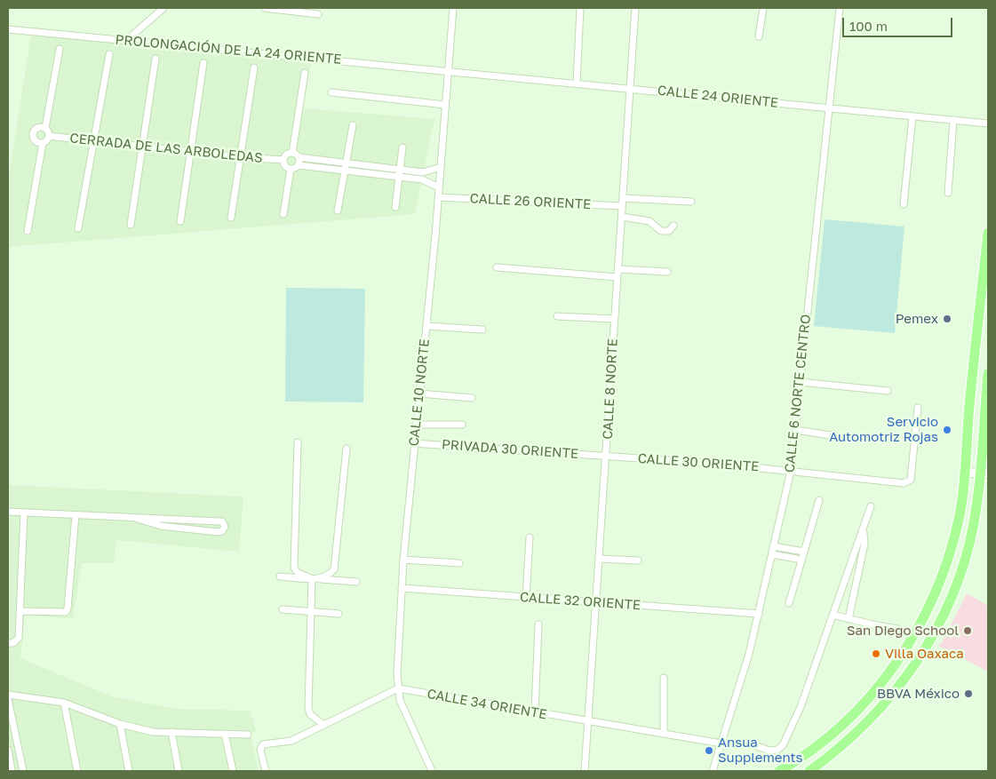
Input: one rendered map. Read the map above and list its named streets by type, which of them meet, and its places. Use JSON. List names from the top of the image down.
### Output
{
  "streets": {
    "street": [
      "PROLONGACIÓN DE LA 24 ORIENTE",
      "CALLE 24 ORIENTE",
      "CERRADA DE LAS ARBOLEDAS",
      "CALLE 26 ORIENTE",
      "CALLE 8 NORTE",
      "CALLE 10 NORTE",
      "CALLE 6 NORTE CENTRO",
      "PRIVADA 30 ORIENTE",
      "CALLE 30 ORIENTE",
      "CALLE 32 ORIENTE",
      "CALLE 34 ORIENTE"
    ]
  },
  "crossings": [
    ["PROLONGACIÓN DE LA 24 ORIENTE", "CALLE 24 ORIENTE"],
    ["PROLONGACIÓN DE LA 24 ORIENTE", "CALLE 10 NORTE"],
    ["CALLE 24 ORIENTE", "CALLE 8 NORTE"],
    ["CALLE 24 ORIENTE", "CALLE 10 NORTE"],
    ["CALLE 24 ORIENTE", "CALLE 6 NORTE CENTRO"],
    ["CALLE 26 ORIENTE", "CALLE 8 NORTE"],
    ["CALLE 26 ORIENTE", "CALLE 10 NORTE"],
    ["CALLE 8 NORTE", "PRIVADA 30 ORIENTE"],
    ["CALLE 8 NORTE", "CALLE 30 ORIENTE"],
    ["CALLE 8 NORTE", "CALLE 32 ORIENTE"],
    ["CALLE 8 NORTE", "CALLE 34 ORIENTE"],
    ["CALLE 10 NORTE", "PRIVADA 30 ORIENTE"],
    ["CALLE 10 NORTE", "CALLE 32 ORIENTE"],
    ["CALLE 10 NORTE", "CALLE 34 ORIENTE"],
    ["CALLE 6 NORTE CENTRO", "CALLE 30 ORIENTE"],
    ["CALLE 6 NORTE CENTRO", "CALLE 32 ORIENTE"],
    ["CALLE 6 NORTE CENTRO", "CALLE 34 ORIENTE"],
    ["PRIVADA 30 ORIENTE", "CALLE 30 ORIENTE"]
  ],
  "places": [
    "Pemex",
    "Servicio Automotriz Rojas",
    "San Diego School",
    "Villa Oaxaca",
    "BBVA México",
    "Ansua Supplements"
  ],
  "scale_bar": "100 m"
}
